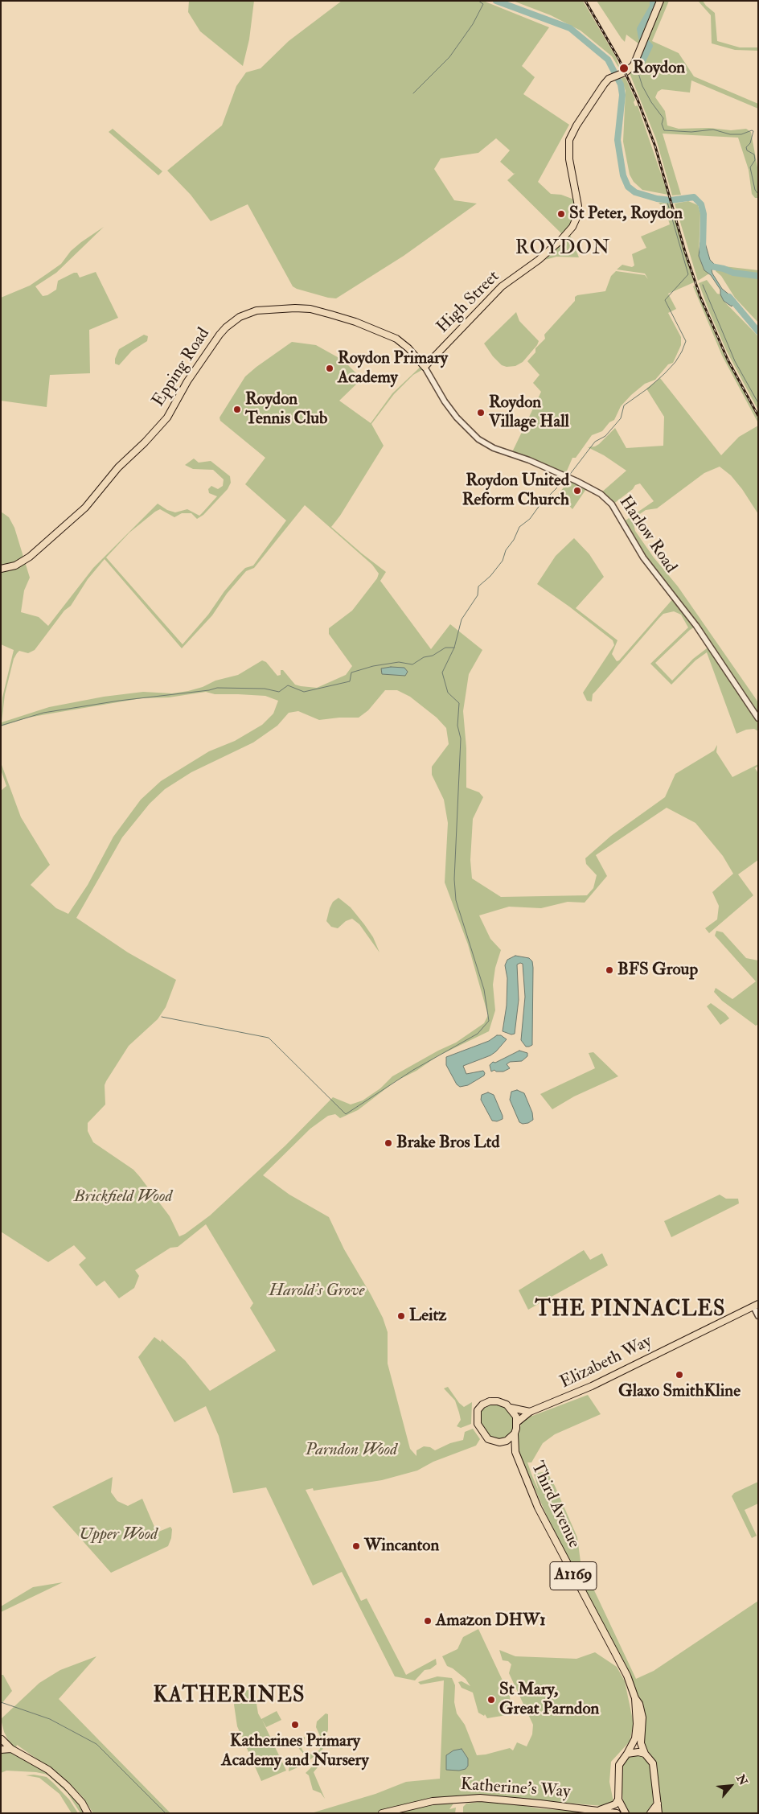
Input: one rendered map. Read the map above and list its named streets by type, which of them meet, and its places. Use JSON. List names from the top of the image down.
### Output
{
  "streets": {
    "main road": [
      "High Street",
      "Epping Road",
      "Elizabeth Way",
      "Third Avenue",
      "A1169",
      "Katherine's Way"
    ],
    "street": ["Harlow Road"]
  },
  "crossings": [
    ["High Street", "Epping Road"],
    ["High Street", "Harlow Road"],
    ["Epping Road", "Harlow Road"],
    ["Elizabeth Way", "Third Avenue"]
  ],
  "districts": ["ROYDON", "THE PINNACLES", "KATHERINES"],
  "parks": [
    "Brickfield Wood",
    "Harold's Grove",
    "Parndon Wood",
    "Upper Wood"
  ],
  "places": [
    "Roydon",
    "St Peter, Roydon",
    "Roydon Primary Academy",
    "Roydon Tennis Club",
    "Roydon Village Hall",
    "Roydon United Reform Church",
    "BFS Group",
    "Brake Bros Ltd",
    "Leitz",
    "Glaxo SmithKline",
    "Wincanton",
    "Amazon DHW1",
    "St Mary, Great Parndon",
    "Katherines Primary Academy and Nursery"
  ],
  "north": "top right"
}
